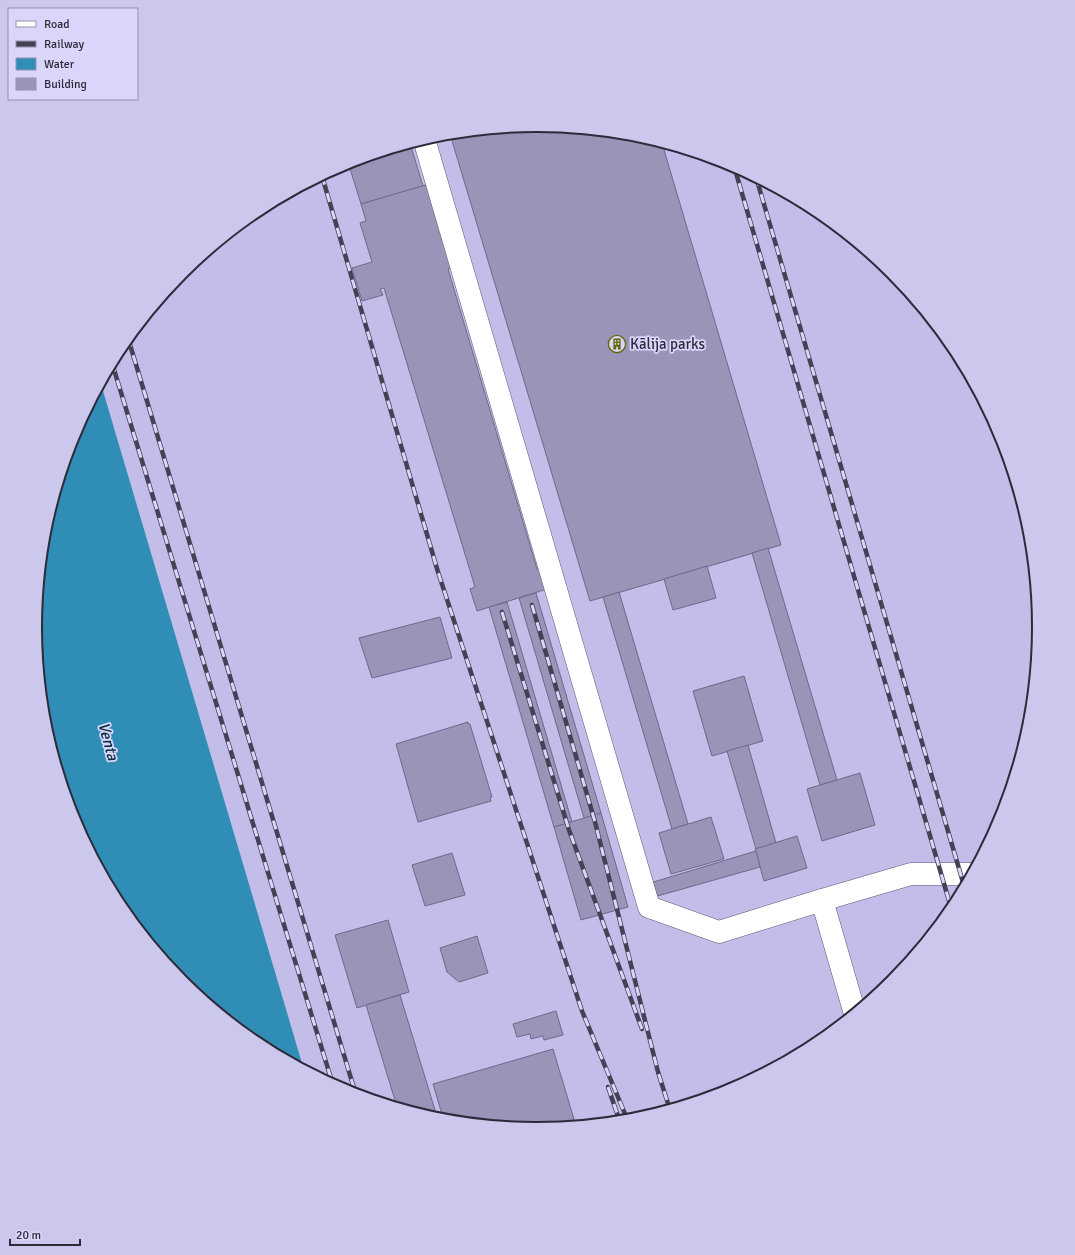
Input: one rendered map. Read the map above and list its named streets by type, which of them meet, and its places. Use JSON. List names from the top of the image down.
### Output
{
  "water": ["Venta"],
  "places": {
    "building": ["Kālija parks"]
  },
  "legend": [
    "Road",
    "Railway",
    "Water",
    "Building"
  ],
  "scale_bar": "20 m"
}
